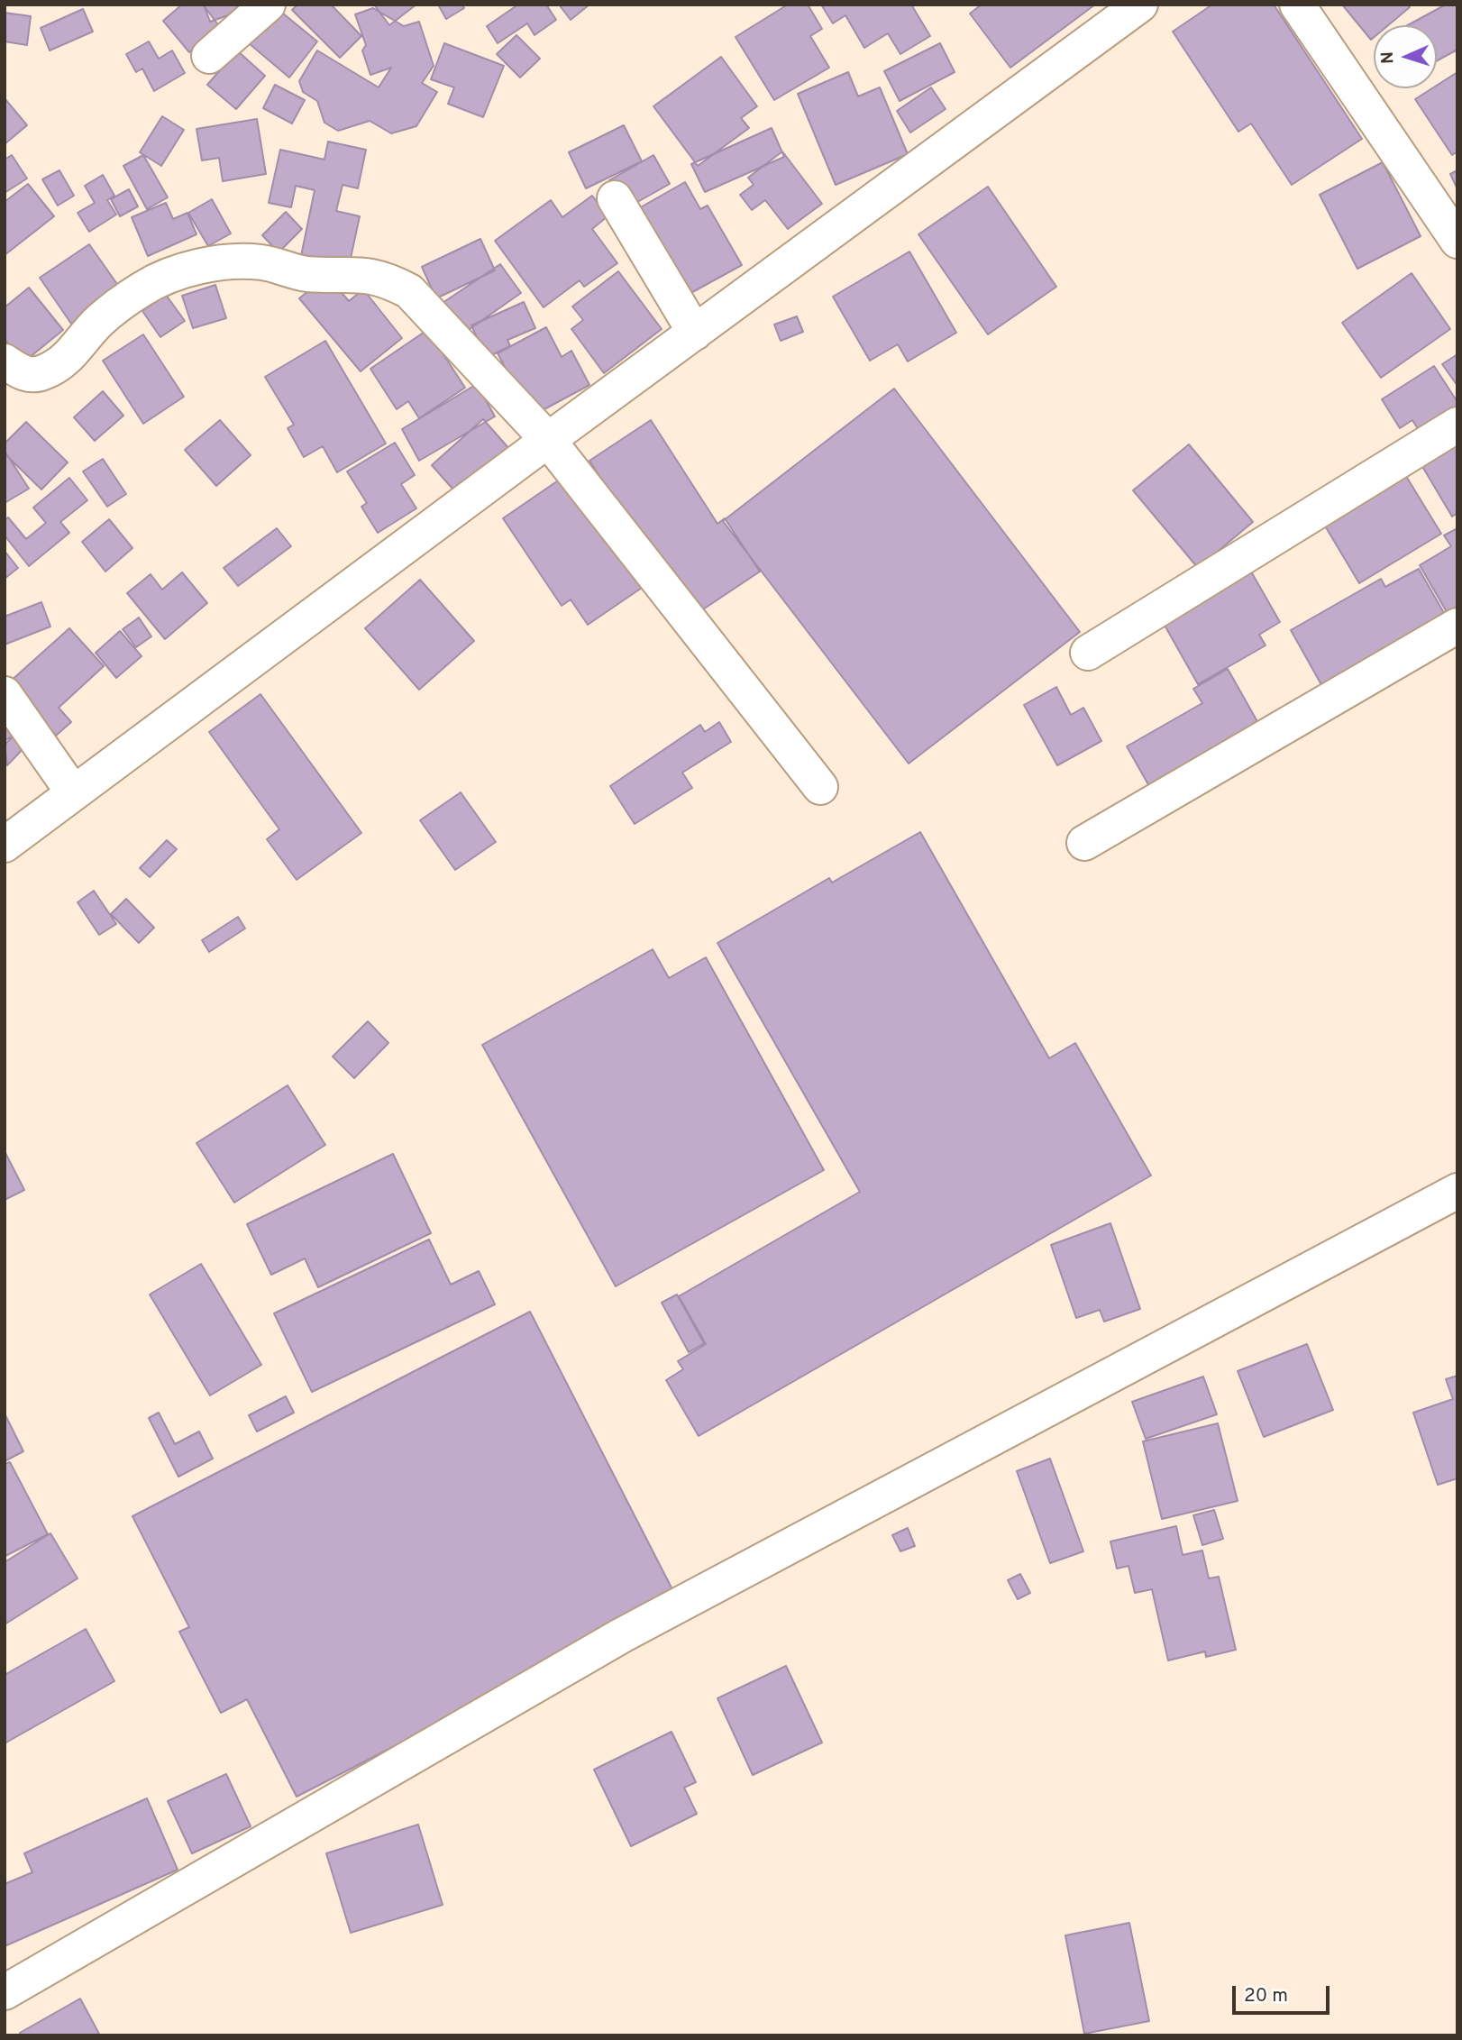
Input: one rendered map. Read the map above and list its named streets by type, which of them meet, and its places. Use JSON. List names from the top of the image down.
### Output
{
  "scale_bar": "20 m",
  "north": "left"
}
